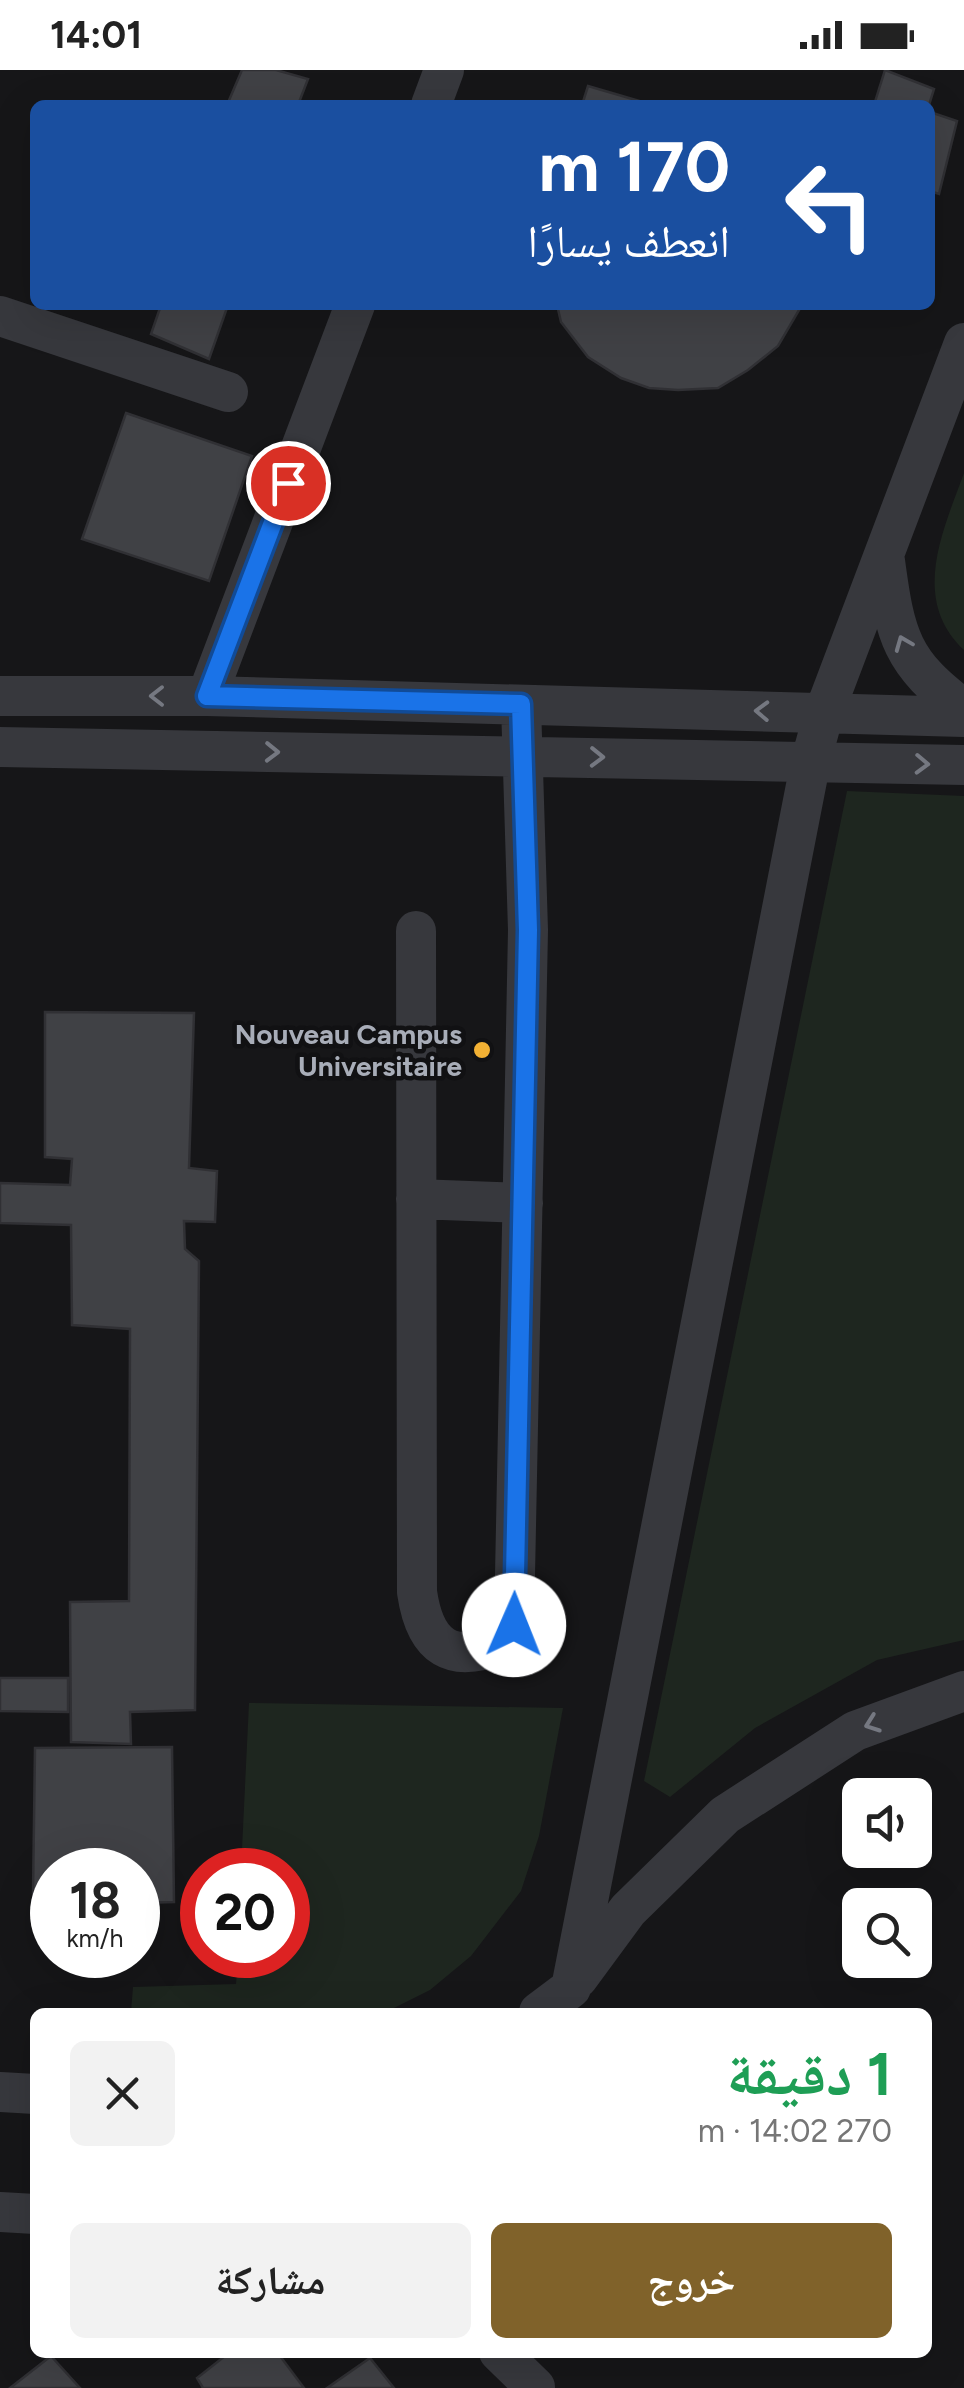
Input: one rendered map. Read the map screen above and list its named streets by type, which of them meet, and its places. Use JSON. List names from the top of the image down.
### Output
{
  "places": ["Nouveau Campus Universitaire"],
  "page": {
    "status": "14:01",
    "turn": ["170 m", "انعطف يسارًا"],
    "speed": "18 km/h",
    "limit": "20",
    "heading": ["1 دقيقة", "270 m · 14:02"],
    "buttons": ["خروج", "مشاركة"]
  }
}
